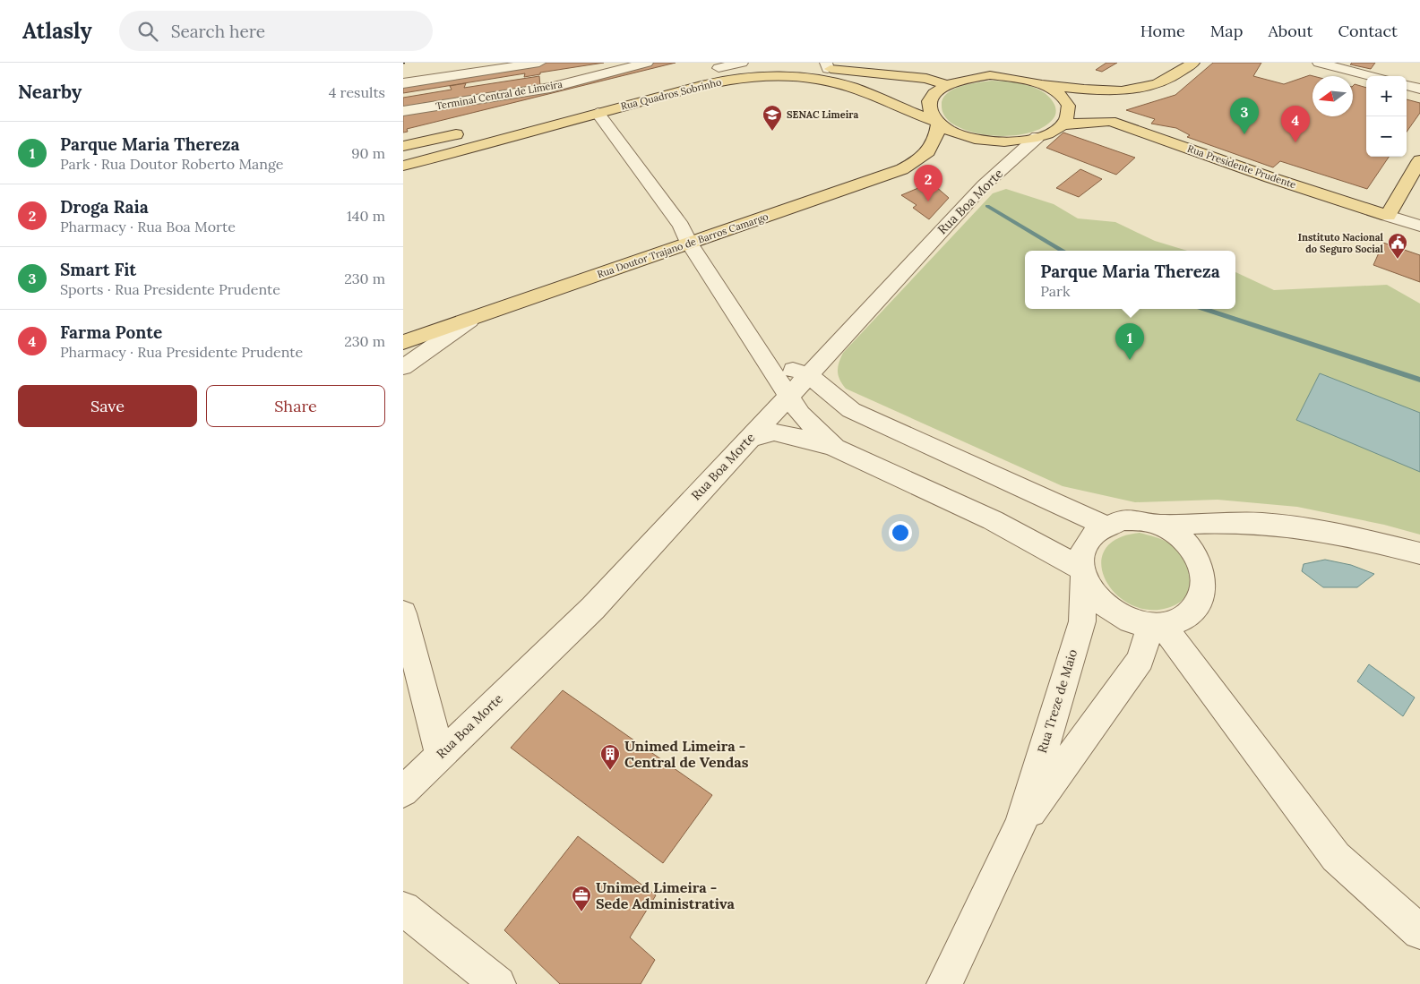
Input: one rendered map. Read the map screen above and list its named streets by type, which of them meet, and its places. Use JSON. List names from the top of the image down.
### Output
{
  "streets": {
    "main road": ["Rua Quadros Sobrinho", "Rua Presidente Prudente", "Rua Doutor Trajano de Barros Camargo"],
    "street": ["Terminal Central de Limeira", "Rua Boa Morte", "Rua Treze de Maio"]
  },
  "crossings": [
    ["Rua Quadros Sobrinho", "Rua Presidente Prudente"],
    ["Rua Quadros Sobrinho", "Rua Boa Morte"],
    ["Rua Quadros Sobrinho", "Rua Doutor Trajano de Barros Camargo"]
  ],
  "places": {
    "school or university": ["SENAC Limeira"],
    "public building": ["Instituto Nacional do Seguro Social"],
    "building": ["Unimed Limeira - Central de Vendas"],
    "office": ["Unimed Limeira - Sede Administrativa"]
  },
  "north": "left",
  "page": {
    "header": "Atlasly",
    "search": "Search here",
    "nav": [
      "Home",
      "Map",
      "About",
      "Contact"
    ],
    "heading": ["Nearby", "4 results"],
    "map_buttons": ["+", "−"],
    "pins": [
      "3",
      "4",
      "2",
      "1"
    ],
    "list": [
      {
        "mark": "1",
        "name": "Parque Maria Thereza",
        "note": "Park · Rua Doutor Roberto Mange",
        "value": "90 m"
      },
      {
        "mark": "2",
        "name": "Droga Raia",
        "note": "Pharmacy · Rua Boa Morte",
        "value": "140 m"
      },
      {
        "mark": "3",
        "name": "Smart Fit",
        "note": "Sports · Rua Presidente Prudente",
        "value": "230 m"
      },
      {
        "mark": "4",
        "name": "Farma Ponte",
        "note": "Pharmacy · Rua Presidente Prudente",
        "value": "230 m"
      }
    ],
    "popup": ["Parque Maria Thereza", "Park"],
    "buttons": ["Save", "Share"]
  }
}
